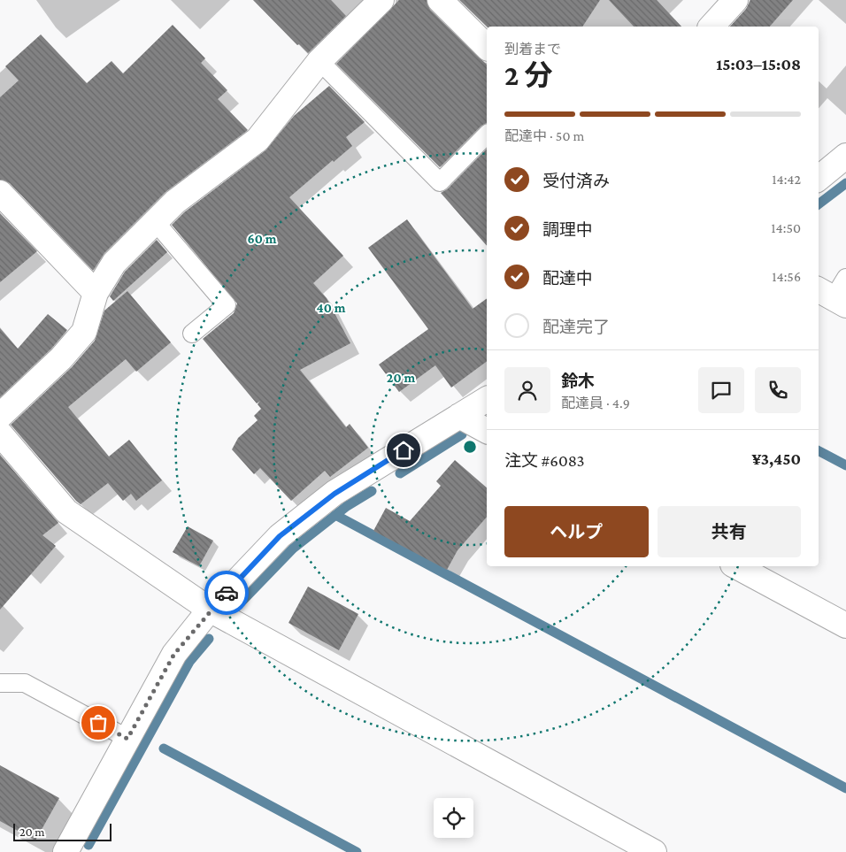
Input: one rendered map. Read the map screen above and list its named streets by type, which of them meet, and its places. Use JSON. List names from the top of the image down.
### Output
{
  "scale_bar": "20 m",
  "page": {
    "heading": ["2 分", "到着まで", "15:03–15:08"],
    "panel": [
      "鈴木",
      "配達員 · 4.9",
      "注文 #6083",
      "¥3,450"
    ],
    "bar": "配達中 · 50 m",
    "list": [
      ["受付済み", "14:42"],
      ["調理中", "14:50"],
      ["配達中", "14:56"],
      "配達完了"
    ],
    "buttons": ["ヘルプ", "共有"],
    "scale": "20 m"
  },
  "rings": ["60 m", "40 m", "20 m"]
}
